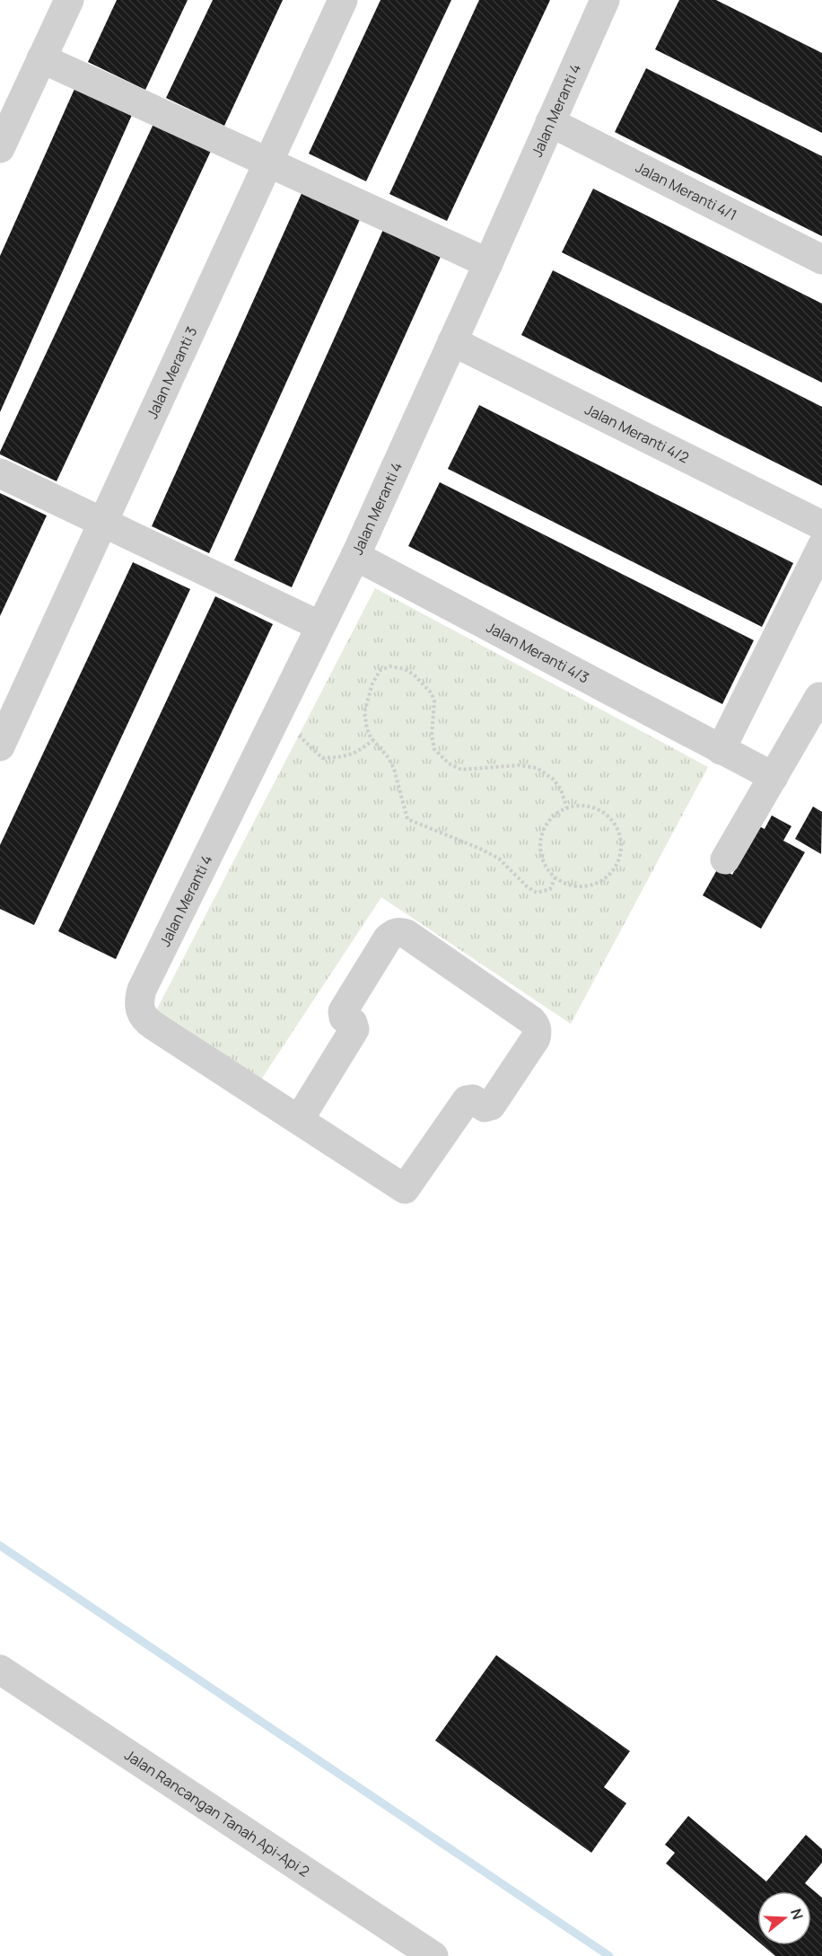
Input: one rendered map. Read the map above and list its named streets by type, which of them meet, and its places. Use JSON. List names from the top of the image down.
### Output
{
  "streets": {
    "street": [
      "Jalan Meranti 4",
      "Jalan Meranti 4/1",
      "Jalan Meranti 3",
      "Jalan Meranti 4/2",
      "Jalan Meranti 4/3",
      "Jalan Rancangan Tanah Api-Api 2"
    ]
  },
  "crossings": [
    ["Jalan Meranti 4", "Jalan Meranti 4/1"],
    ["Jalan Meranti 4", "Jalan Meranti 4/2"],
    ["Jalan Meranti 4", "Jalan Meranti 4/3"]
  ],
  "north": "right"
}
